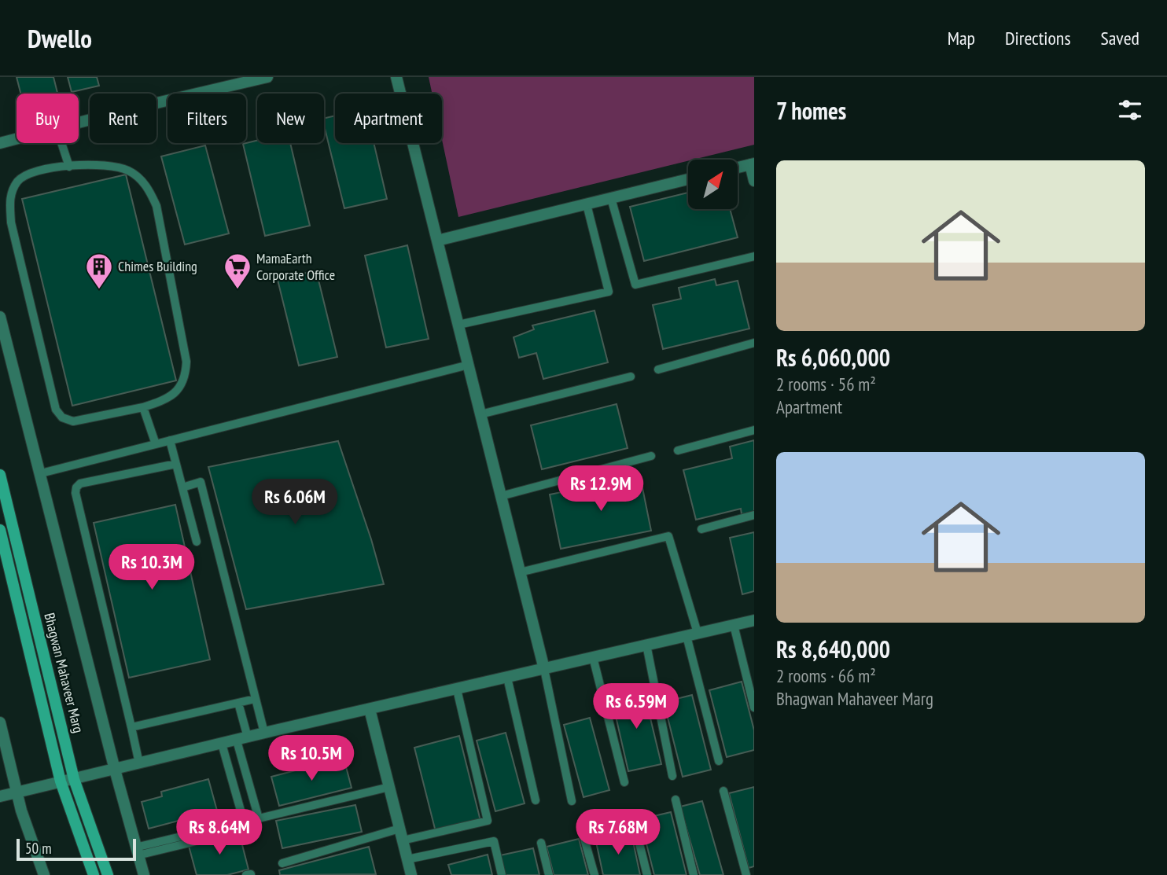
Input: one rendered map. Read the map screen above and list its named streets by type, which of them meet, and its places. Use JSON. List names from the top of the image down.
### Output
{
  "streets": {
    "street": ["Bhagwan Mahaveer Marg"]
  },
  "places": {
    "building": ["Chimes Building"],
    "supermarket": ["MamaEarth Corporate Office"]
  },
  "scale_bar": "50 m",
  "north": "top right",
  "page": {
    "header": "Dwello",
    "nav": ["Map", "Directions", "Saved"],
    "heading": "7 homes",
    "chip": [
      "Buy",
      "Rent",
      "Filters",
      "New",
      "Apartment"
    ],
    "list": [
      {
        "name": "Rs 6,060,000",
        "note": "2 rooms · 56 m² · Apartment"
      },
      {
        "name": "Rs 8,640,000",
        "note": "2 rooms · 66 m² · Bhagwan Mahaveer Marg"
      }
    ],
    "price": [
      "Rs 12.9M",
      "Rs 6.06M",
      "Rs 10.3M",
      "Rs 6.59M",
      "Rs 10.5M",
      "Rs 8.64M",
      "Rs 7.68M"
    ],
    "scale": "50 m"
  }
}
